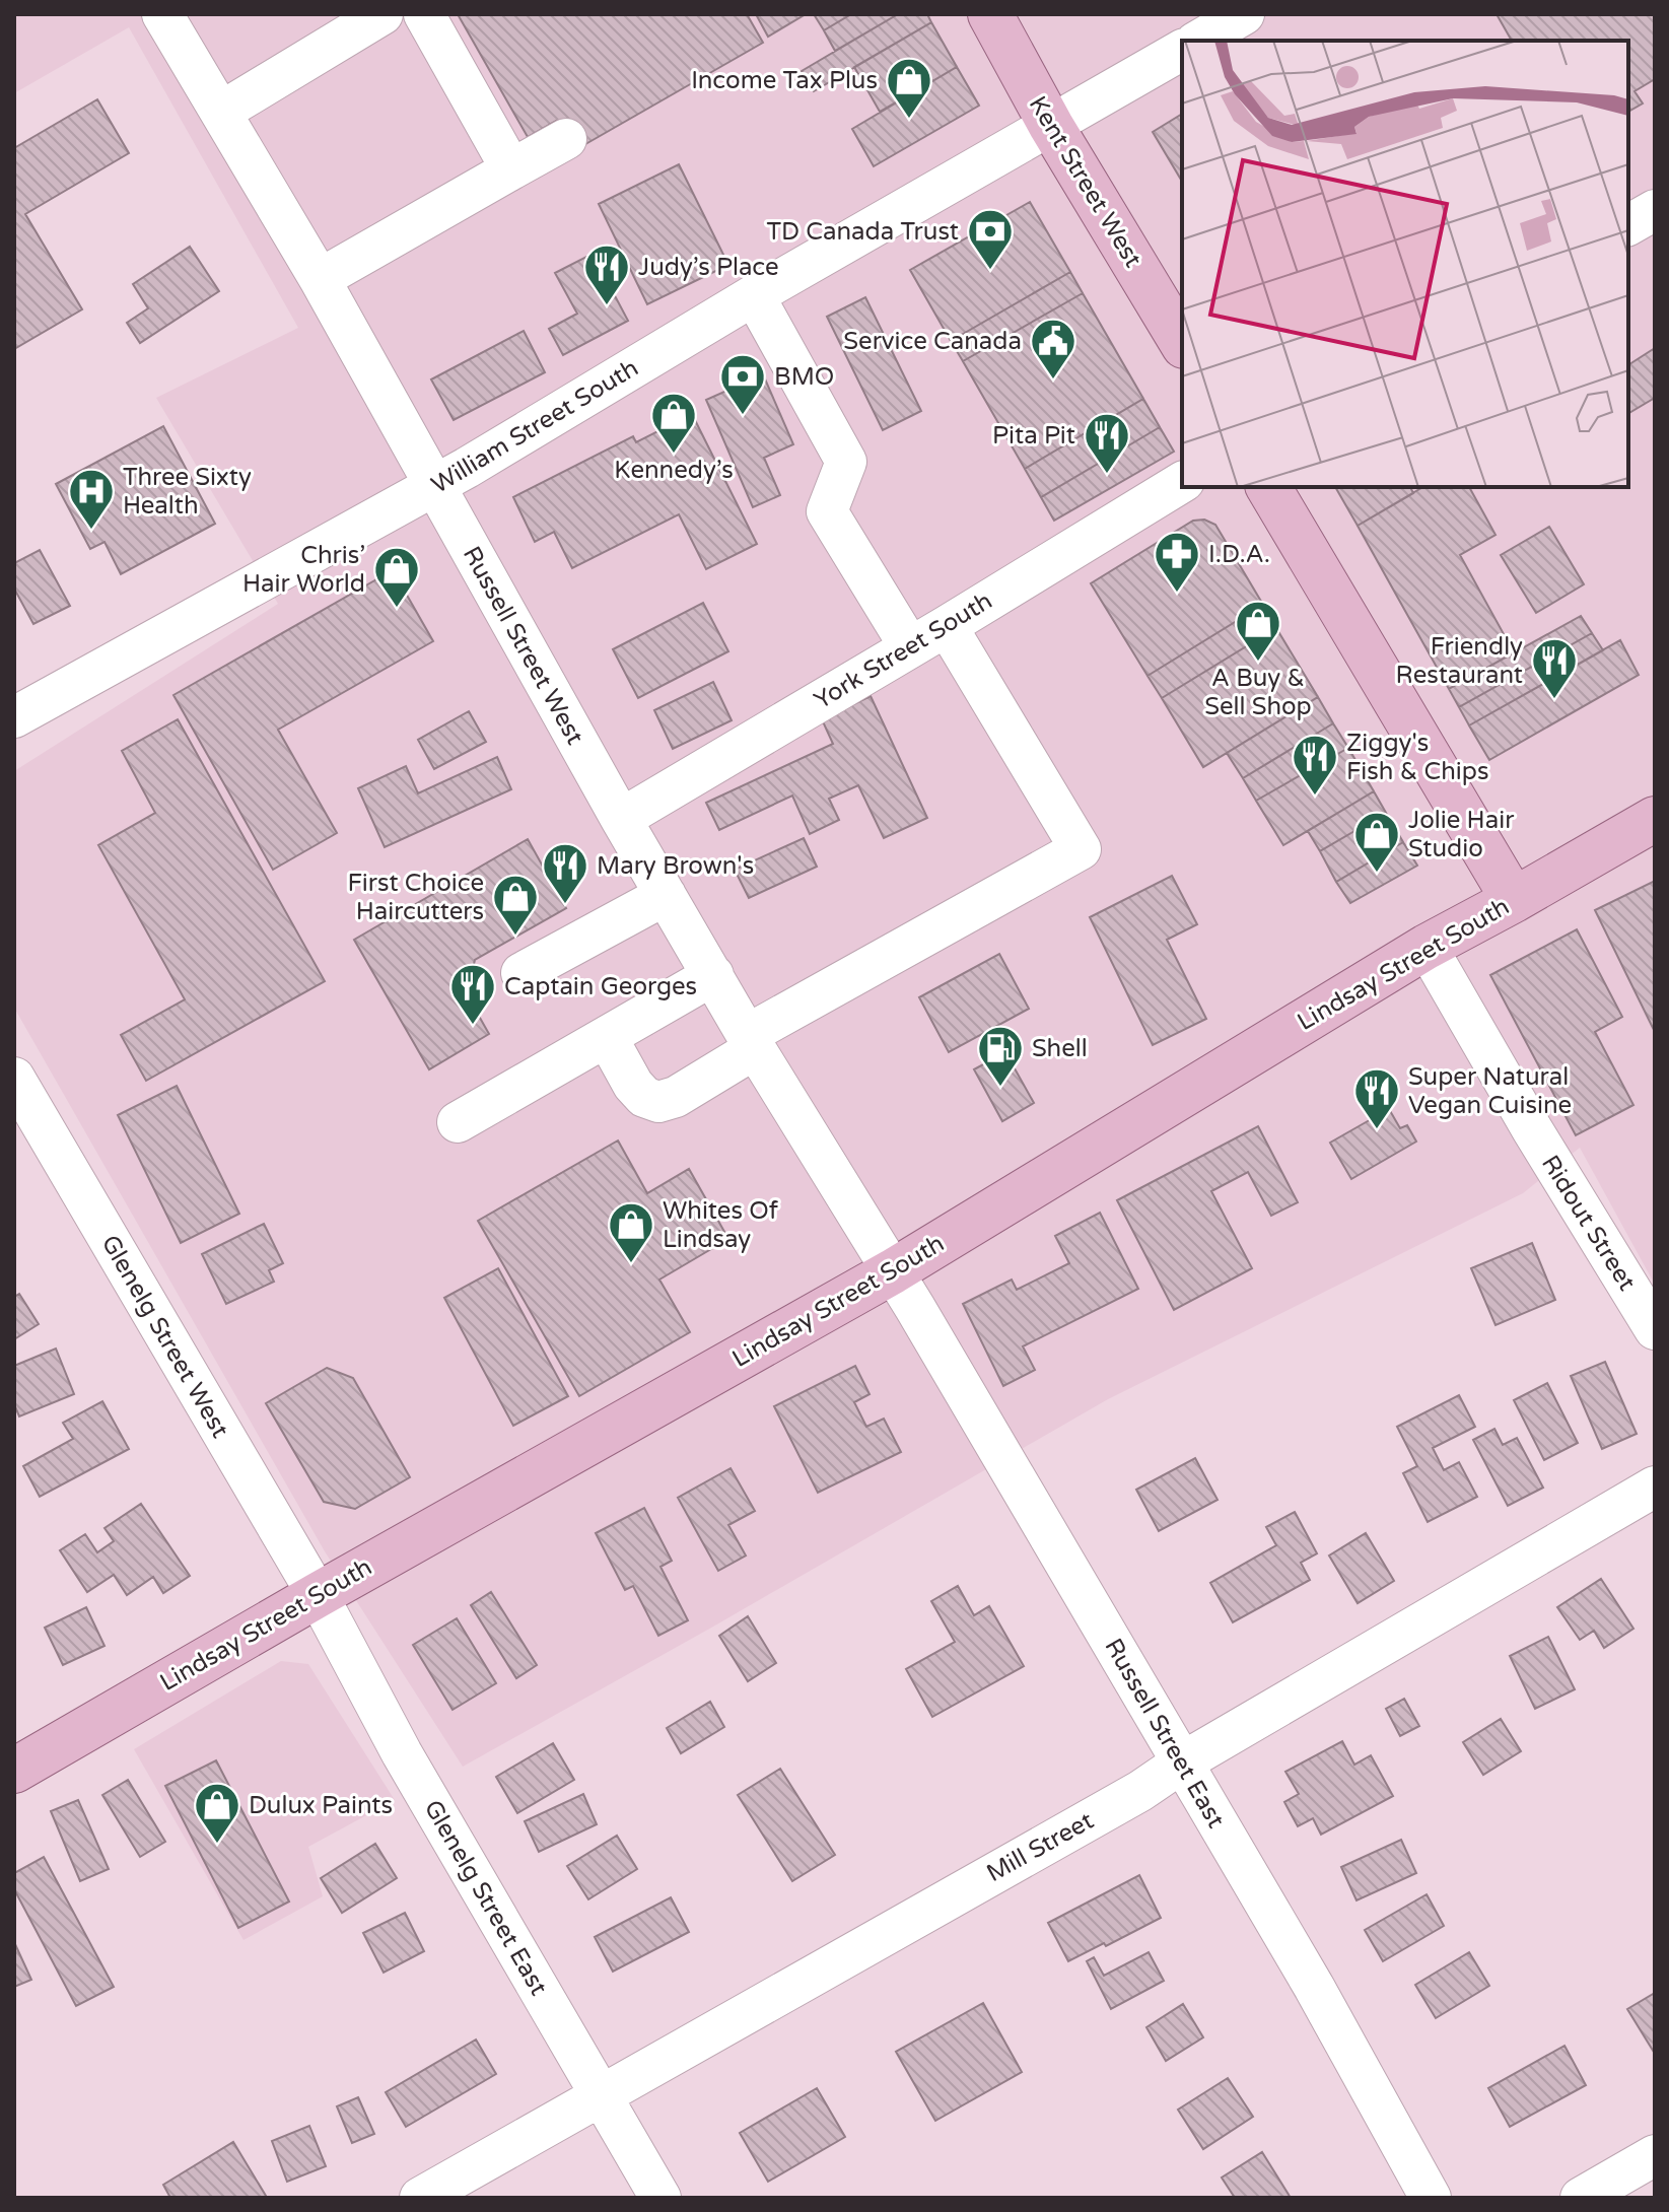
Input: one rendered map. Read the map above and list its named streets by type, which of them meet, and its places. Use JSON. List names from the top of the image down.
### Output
{
  "streets": {
    "main road": ["Kent Street West", "Lindsay Street South"],
    "street": [
      "William Street South",
      "Russell Street West",
      "York Street South",
      "Ridout Street",
      "Glenelg Street West",
      "Russell Street East",
      "Mill Street",
      "Glenelg Street East"
    ]
  },
  "crossings": [
    ["Kent Street West", "William Street South"],
    ["William Street South", "Russell Street West"],
    ["Russell Street West", "York Street South"],
    ["Russell Street West", "Lindsay Street South"],
    ["Russell Street West", "Russell Street East"],
    ["Lindsay Street South", "Ridout Street"],
    ["Lindsay Street South", "Glenelg Street West"],
    ["Lindsay Street South", "Russell Street East"],
    ["Lindsay Street South", "Glenelg Street East"],
    ["Glenelg Street West", "Glenelg Street East"],
    ["Russell Street East", "Mill Street"],
    ["Mill Street", "Glenelg Street East"]
  ],
  "places": {
    "shop": [
      "Income Tax Plus",
      "Kennedy’s",
      "Chris’ Hair World",
      "A Buy & Sell Shop",
      "Jolie Hair Studio",
      "First Choice Haircutters",
      "Whites Of Lindsay",
      "Dulux Paints"
    ],
    "bank": ["TD Canada Trust", "BMO"],
    "restaurant": [
      "Judy’s Place",
      "Pita Pit",
      "Friendly Restaurant",
      "Ziggy's Fish & Chips",
      "Mary Brown's",
      "Captain Georges",
      "Super Natural Vegan Cuisine"
    ],
    "public building": ["Service Canada"],
    "hospital": ["Three Sixty Health"],
    "pharmacy": ["I.D.A."],
    "fuel station": ["Shell"]
  }
}
